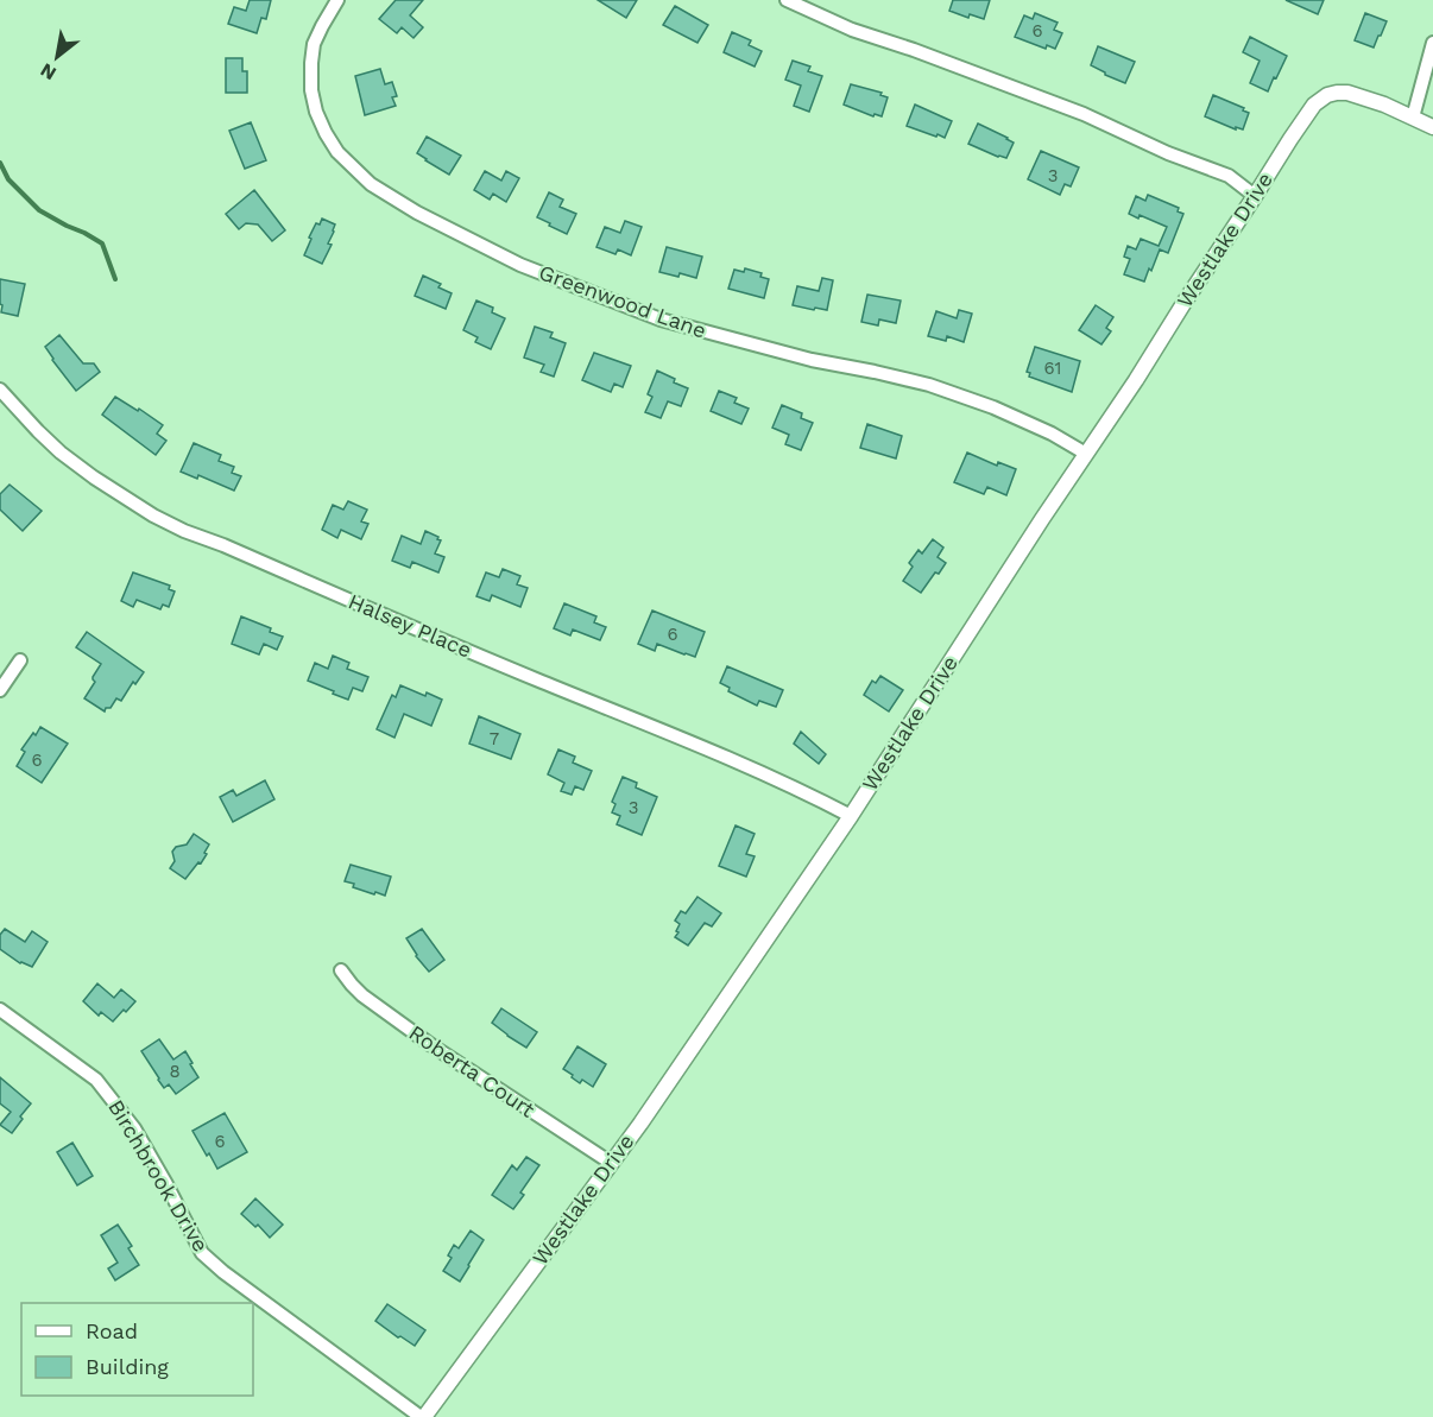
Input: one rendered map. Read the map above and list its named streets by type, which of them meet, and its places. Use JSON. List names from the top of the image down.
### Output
{
  "streets": {
    "street": [
      "Westlake Drive",
      "Greenwood Lane",
      "Halsey Place",
      "Roberta Court",
      "Birchbrook Drive"
    ]
  },
  "crossings": [
    ["Westlake Drive", "Greenwood Lane"],
    ["Westlake Drive", "Halsey Place"],
    ["Westlake Drive", "Roberta Court"],
    ["Westlake Drive", "Birchbrook Drive"]
  ],
  "house_numbers": [
    "6",
    "3",
    "61",
    "6",
    "7",
    "6",
    "3",
    "8",
    "6"
  ],
  "legend": ["Road", "Building"],
  "north": "bottom left"
}
